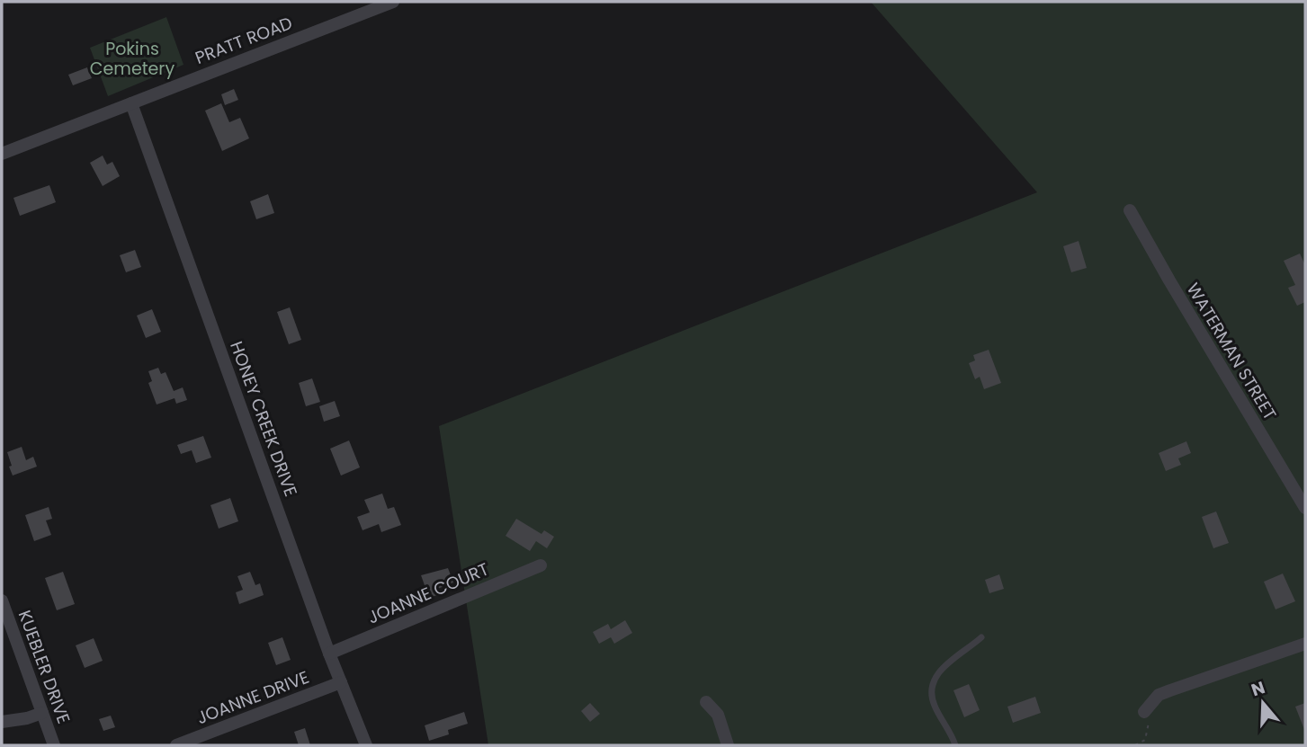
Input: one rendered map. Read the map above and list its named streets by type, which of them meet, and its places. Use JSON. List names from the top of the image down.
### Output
{
  "streets": {
    "street": [
      "PRATT ROAD",
      "WATERMAN STREET",
      "HONEY CREEK DRIVE",
      "JOANNE COURT",
      "KUEBLER DRIVE",
      "JOANNE DRIVE"
    ]
  },
  "crossings": [
    ["PRATT ROAD", "HONEY CREEK DRIVE"],
    ["HONEY CREEK DRIVE", "JOANNE COURT"],
    ["HONEY CREEK DRIVE", "JOANNE DRIVE"]
  ],
  "parks": ["Pokins Cemetery"],
  "north": "top"
}
